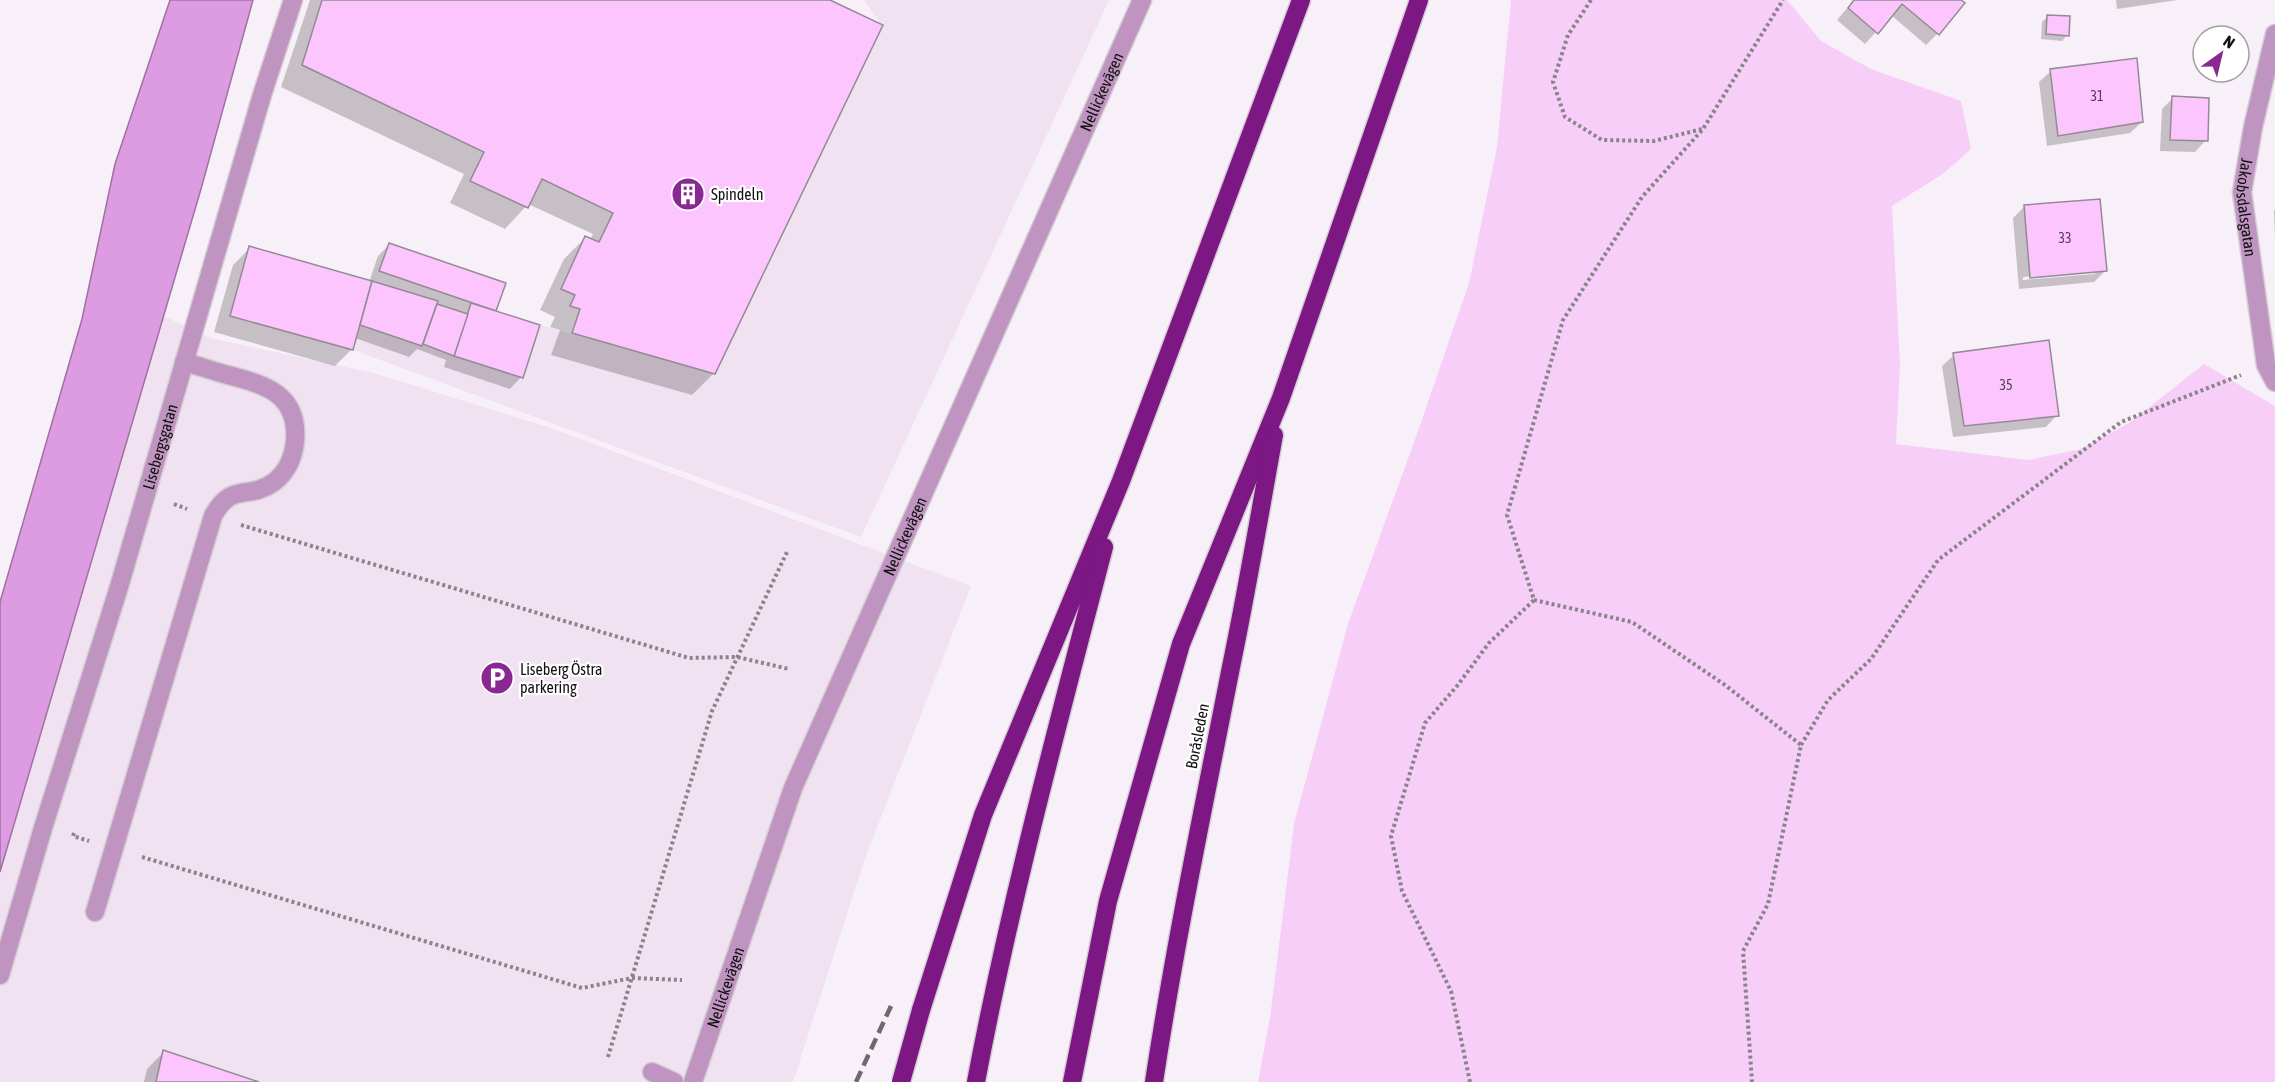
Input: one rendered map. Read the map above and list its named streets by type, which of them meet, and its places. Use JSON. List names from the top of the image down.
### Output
{
  "streets": {
    "highway": ["Boråsleden"],
    "street": ["Nellickevägen", "Jakobsdalsgatan", "Lisebergsgatan"]
  },
  "places": {
    "building": ["Spindeln"],
    "parking": ["Liseberg Östra parkering"]
  },
  "house_numbers": ["31", "33", "35"],
  "north": "top right"
}
